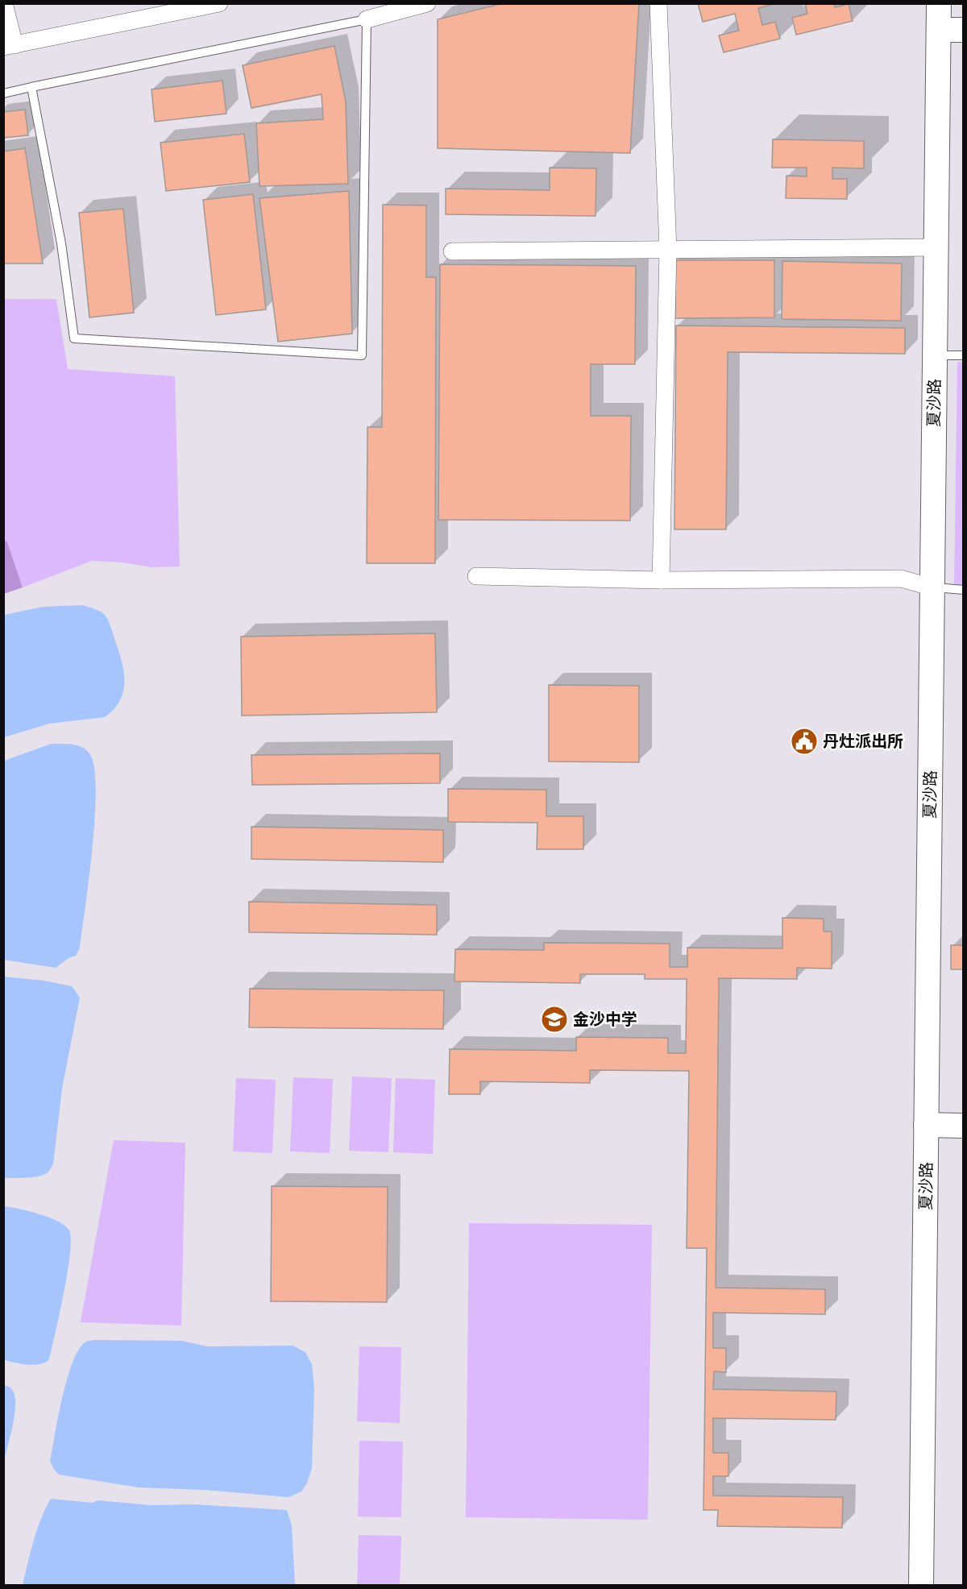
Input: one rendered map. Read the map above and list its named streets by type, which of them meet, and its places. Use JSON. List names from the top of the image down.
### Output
{
  "streets": {
    "street": ["夏沙路"]
  },
  "places": {
    "public building": ["丹灶派出所"],
    "school or university": ["金沙中学"]
  }
}
